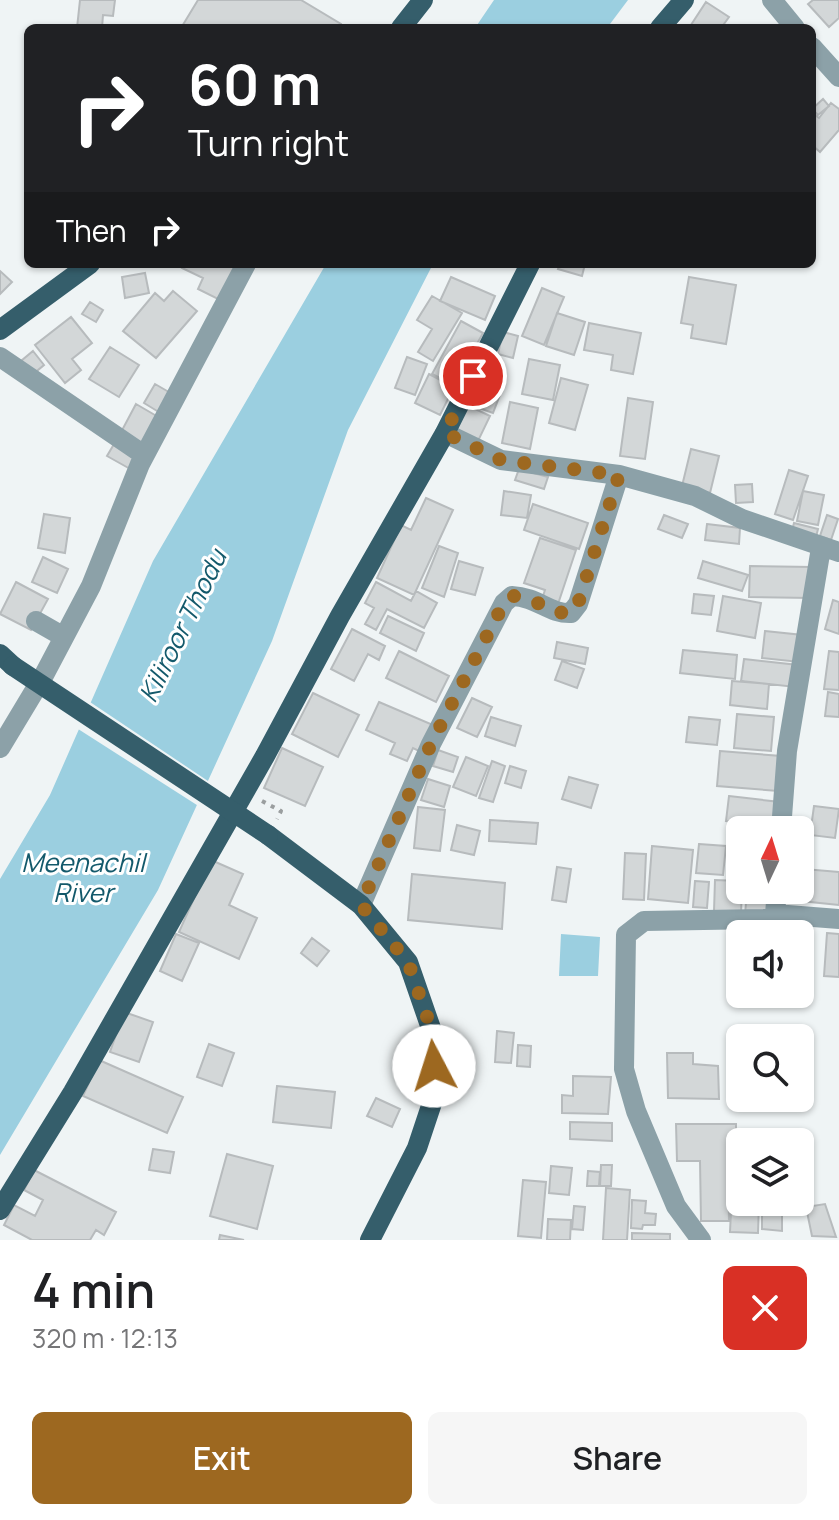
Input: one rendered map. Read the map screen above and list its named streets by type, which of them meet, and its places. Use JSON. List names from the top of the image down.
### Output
{
  "water": ["Kiliroor Thodu", "Meenachil River"],
  "north": "top",
  "page": {
    "turn": ["60 m", "Turn right"],
    "then": "Then",
    "heading": ["4 min", "320 m · 12:13"],
    "buttons": ["Exit", "Share"]
  }
}
